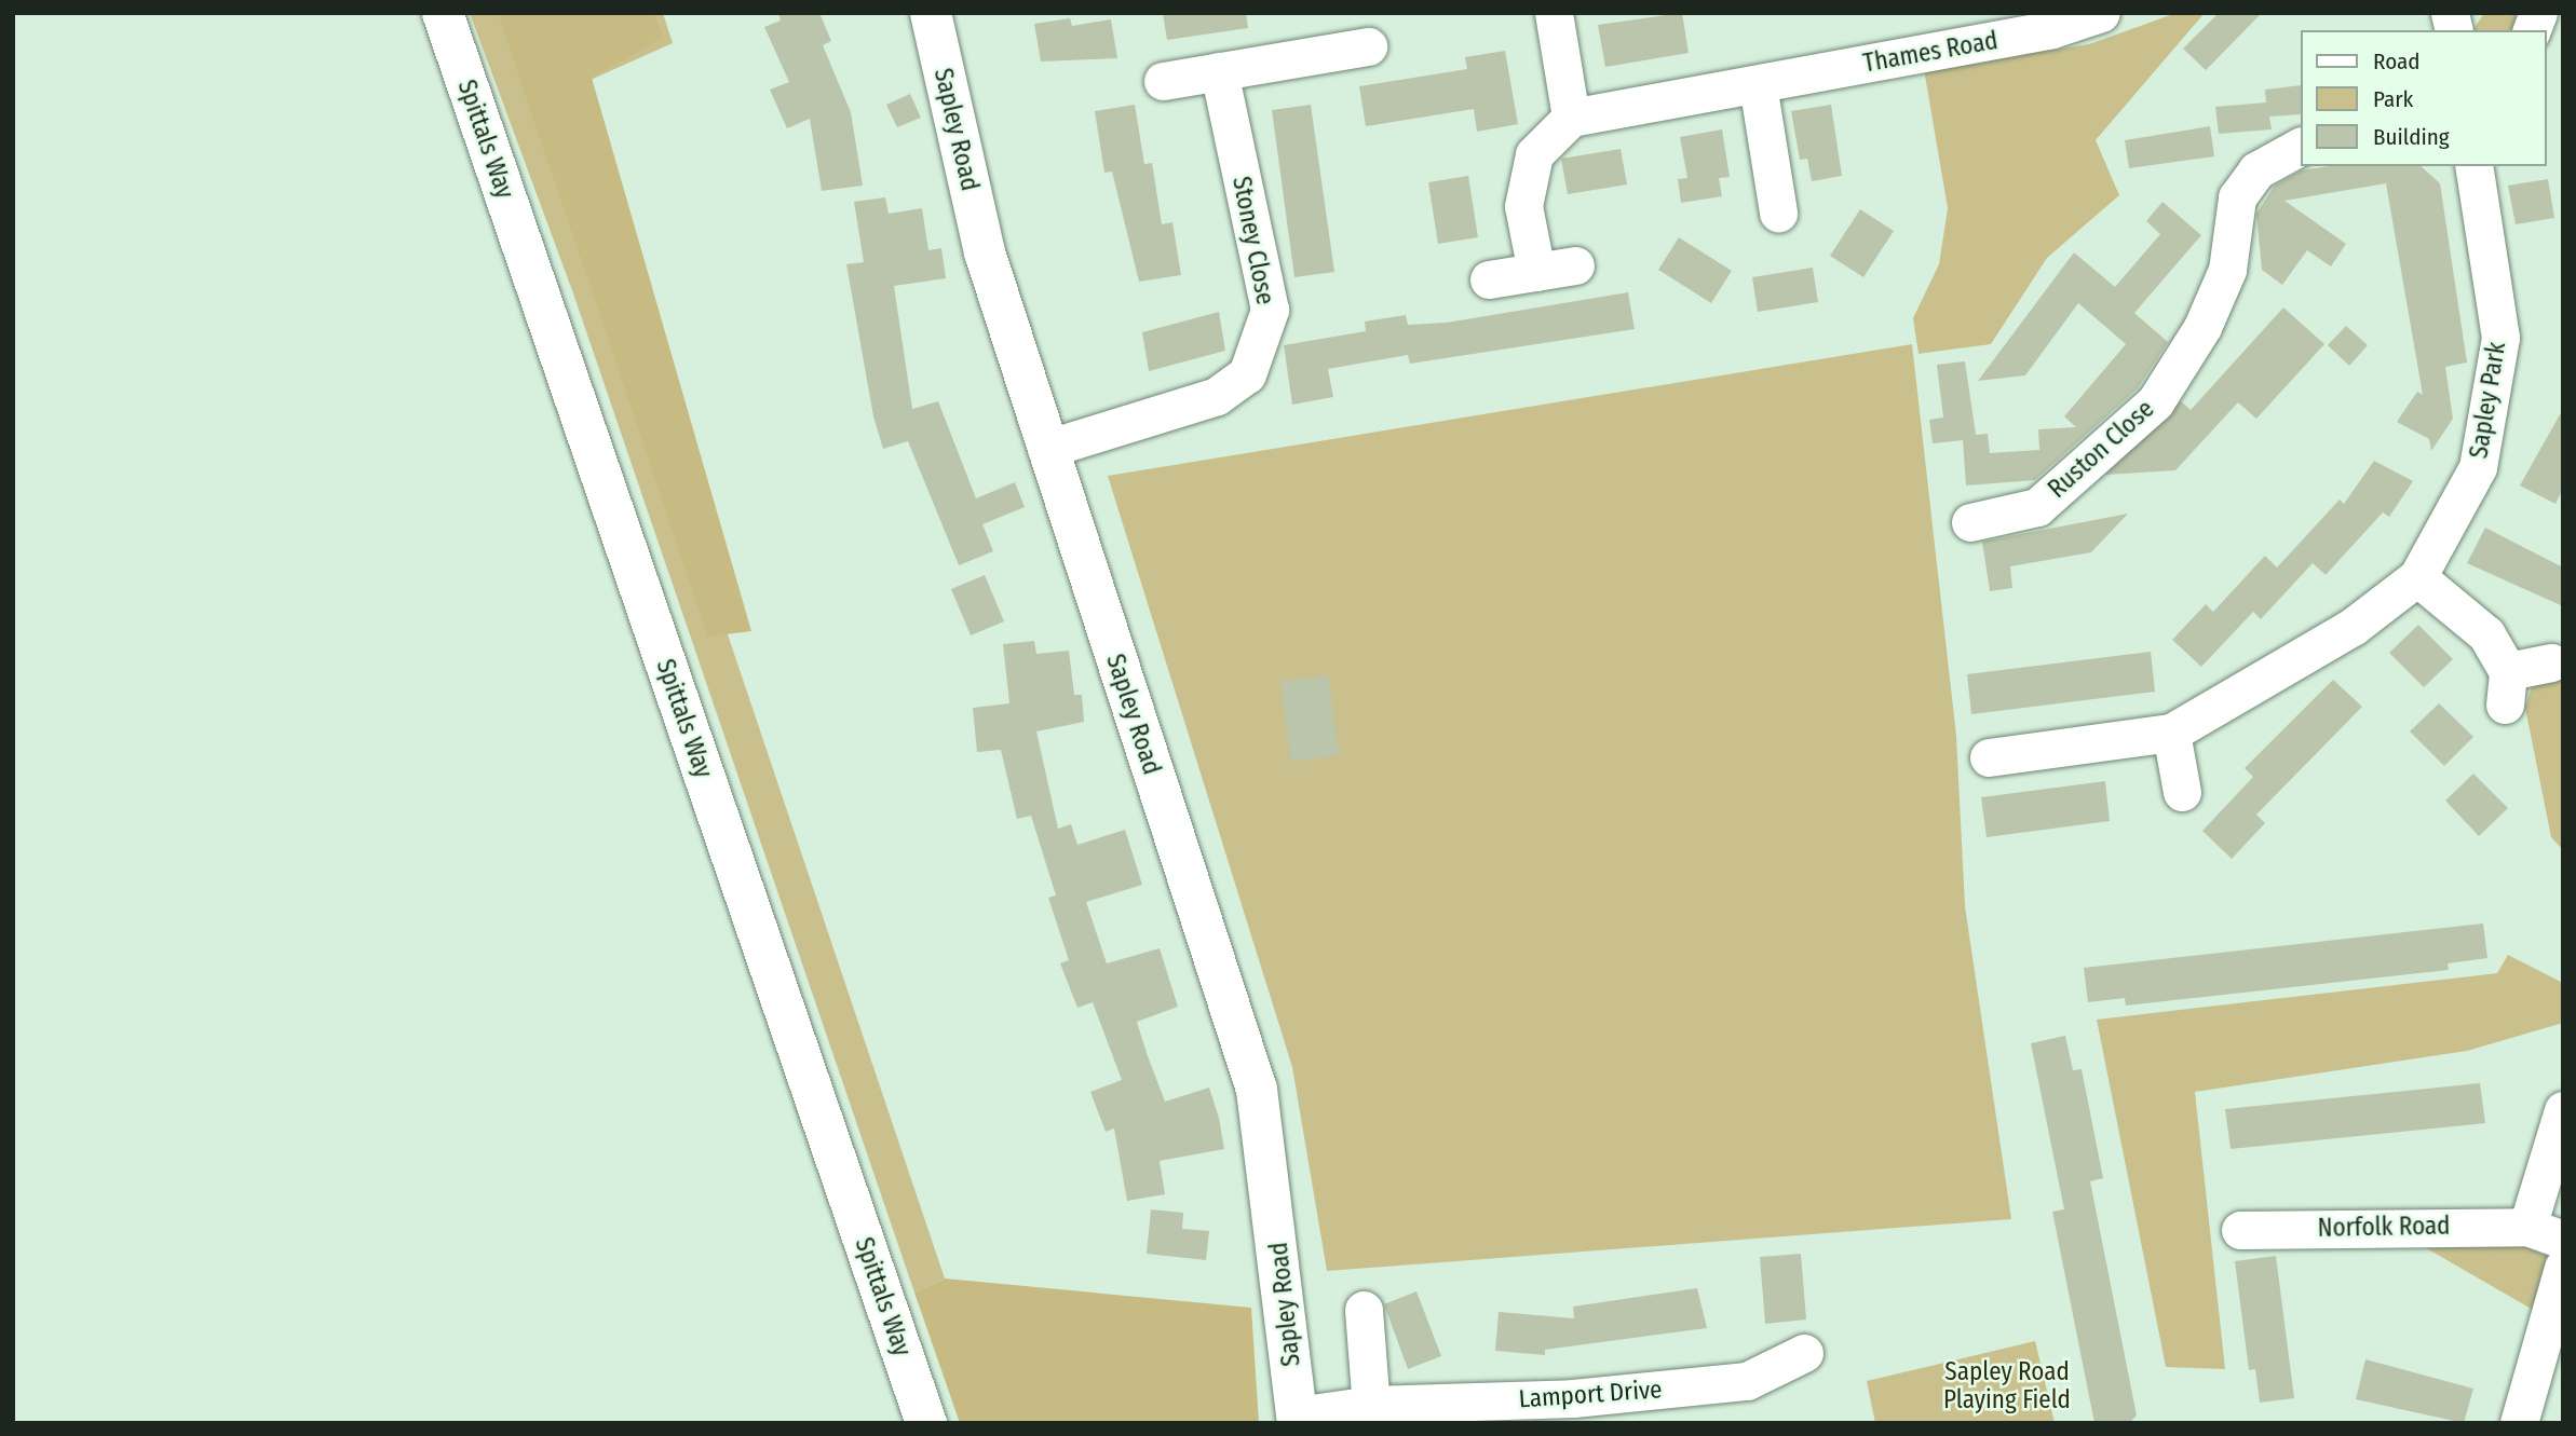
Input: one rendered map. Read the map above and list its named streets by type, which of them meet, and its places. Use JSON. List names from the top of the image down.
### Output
{
  "streets": {
    "main road": ["Sapley Road", "Spittals Way"],
    "street": [
      "Thames Road",
      "Stoney Close",
      "Sapley Park",
      "Ruston Close",
      "Norfolk Road",
      "Lamport Drive"
    ]
  },
  "crossings": [
    ["Sapley Road", "Stoney Close"],
    ["Sapley Road", "Lamport Drive"]
  ],
  "parks": ["Sapley Road Playing Field"],
  "legend": ["Road", "Park", "Building"]
}
